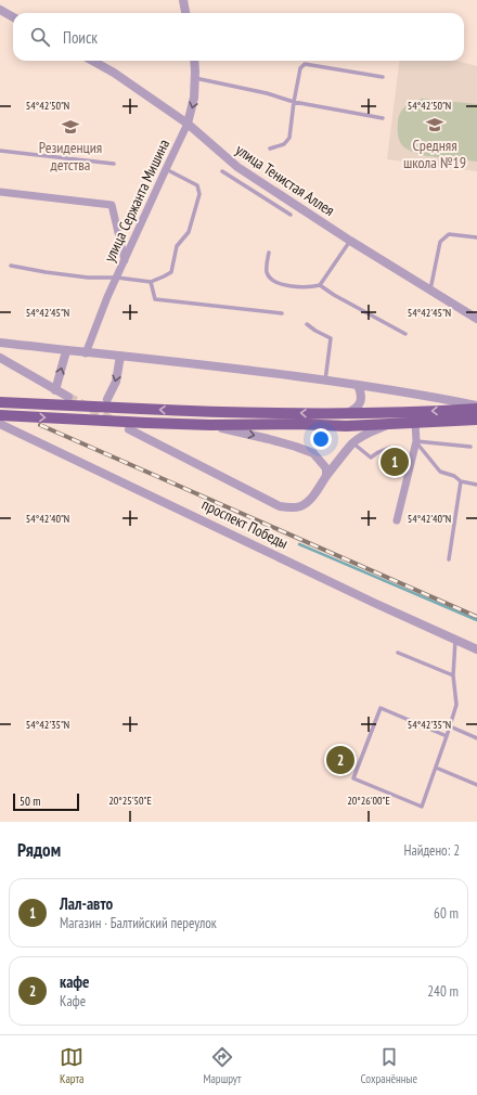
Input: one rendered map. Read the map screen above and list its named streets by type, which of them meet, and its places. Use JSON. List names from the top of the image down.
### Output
{
  "streets": {
    "street": ["улица Тенистая Аллея", "улица Сержанта Мишина", "проспект Победы"]
  },
  "crossings": [
    ["улица Тенистая Аллея", "улица Сержанта Мишина"]
  ],
  "places": {
    "school or university": ["Средняя школа №19", "Резиденция детства"]
  },
  "scale_bar": "50 m",
  "page": {
    "search": "Поиск",
    "pins": ["1", "2"],
    "scale": "50 m",
    "heading": ["Рядом", "Найдено: 2"],
    "list": [
      {
        "mark": "1",
        "name": "Лал-авто",
        "note": "Магазин · Балтийский переулок",
        "value": "60 m"
      },
      {
        "mark": "2",
        "name": "кафе",
        "note": "Кафе",
        "value": "240 m"
      }
    ],
    "nav": ["Карта", "Маршрут", "Сохранённые"]
  },
  "coordinates": [
    "54°42'50\"N",
    "54°42'45\"N",
    "54°42'40\"N",
    "54°42'35\"N",
    "20°25'50\"E",
    "20°26'00\"E"
  ]
}
